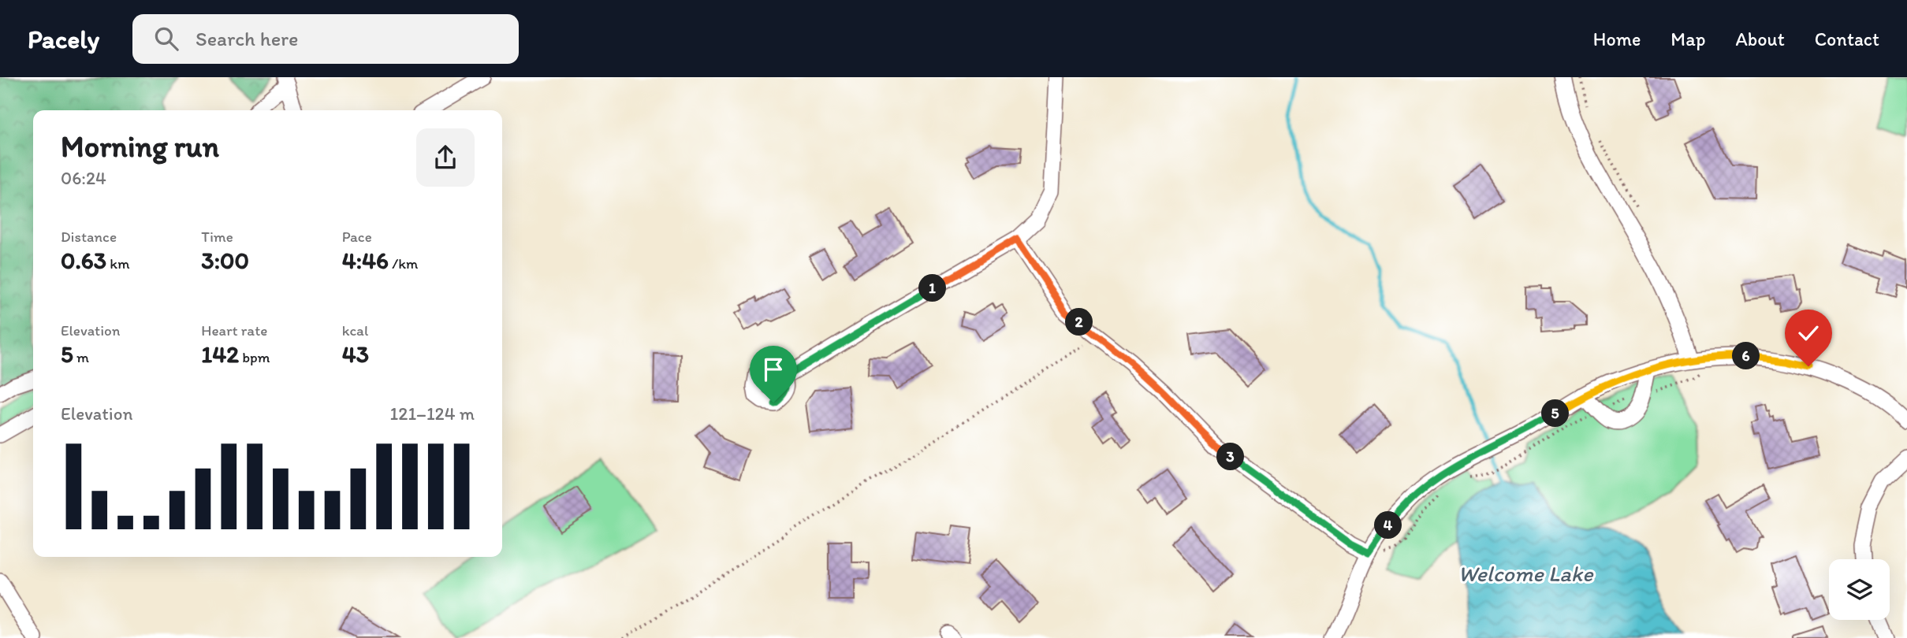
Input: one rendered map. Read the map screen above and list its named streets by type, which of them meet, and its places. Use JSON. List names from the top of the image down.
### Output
{
  "water": ["Welcome Lake"],
  "page": {
    "header": "Pacely",
    "search": "Search here",
    "nav": [
      "Home",
      "Map",
      "About",
      "Contact"
    ],
    "heading": ["Morning run", "06:24"],
    "stats": [
      ["Distance", "0.63 km"],
      ["Time", "3:00"],
      ["Pace", "4:46 /km"],
      ["Elevation", "5 m"],
      ["Heart rate", "142 bpm"],
      ["kcal", "43"]
    ],
    "pins": [
      "1",
      "2",
      "6",
      "5",
      "3",
      "4"
    ],
    "chart": ["Elevation", "121–124 m"]
  }
}
